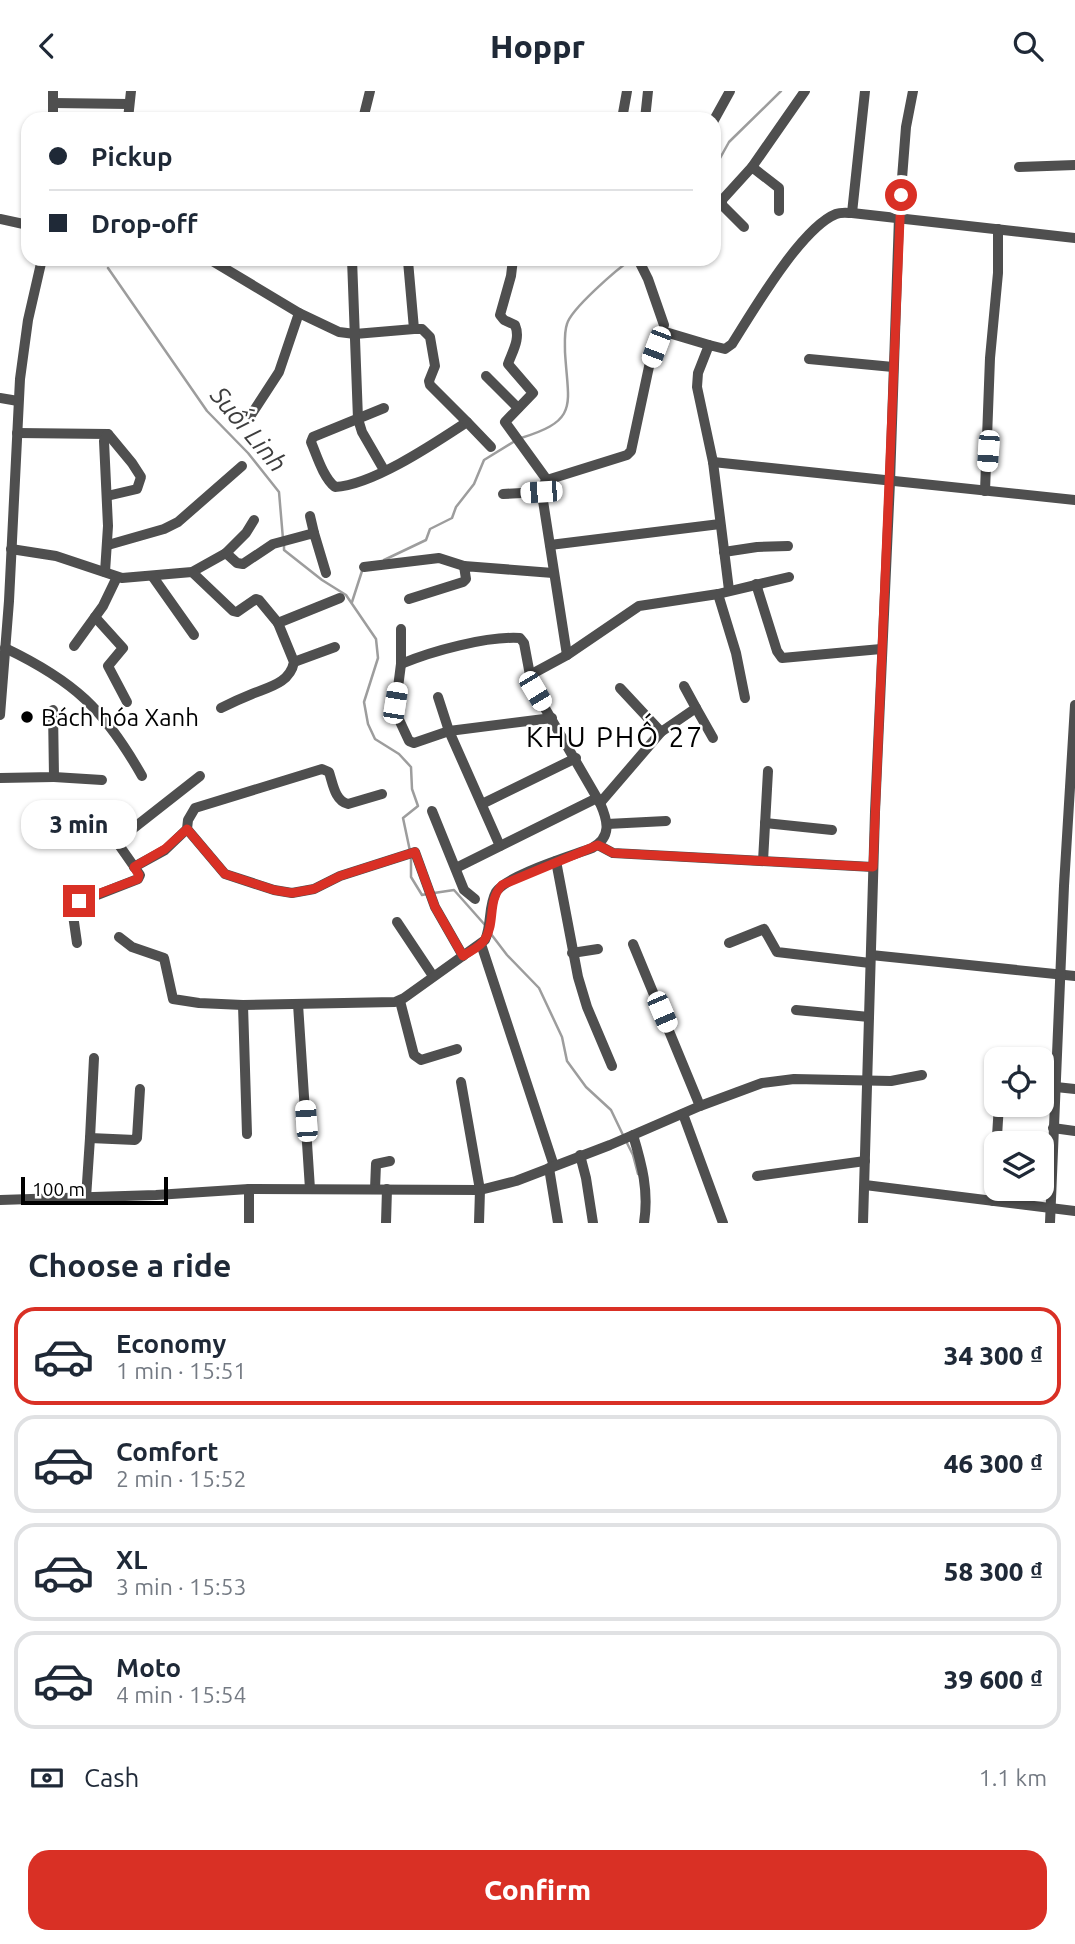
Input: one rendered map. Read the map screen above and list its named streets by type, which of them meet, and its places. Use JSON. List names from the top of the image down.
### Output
{
  "districts": ["KHU PHỐ 27"],
  "water": ["Suối Linh"],
  "places": ["Bách hóa Xanh"],
  "scale_bar": "100 m",
  "page": {
    "header": "Hoppr",
    "banner": ["Pickup", "Drop-off"],
    "bubble": "3 min",
    "scale": "100 m",
    "heading": "Choose a ride",
    "list": [
      {
        "name": "Economy",
        "note": "1 min · 15:51",
        "value": "34 300 ₫"
      },
      {
        "name": "Comfort",
        "note": "2 min · 15:52",
        "value": "46 300 ₫"
      },
      {
        "name": "XL",
        "note": "3 min · 15:53",
        "value": "58 300 ₫"
      },
      {
        "name": "Moto",
        "note": "4 min · 15:54",
        "value": "39 600 ₫"
      }
    ],
    "pay": ["Cash", "1.1 km"],
    "buttons": "Confirm"
  }
}
